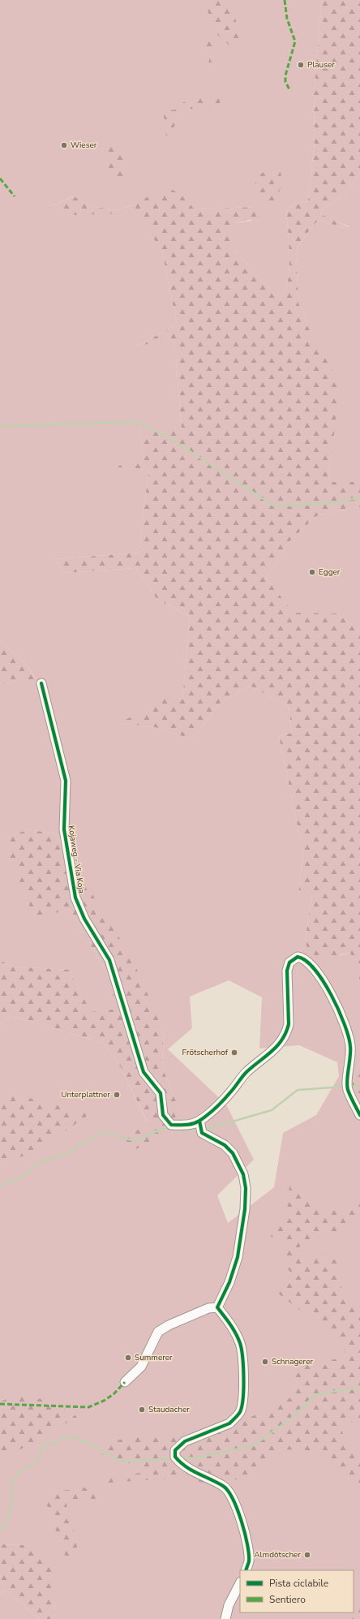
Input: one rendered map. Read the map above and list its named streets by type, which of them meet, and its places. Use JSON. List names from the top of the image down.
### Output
{
  "streets": {
    "street": ["Kojaweg - Via Koja"]
  },
  "places": [
    "Plauser",
    "Wieser",
    "Egger",
    "Frötscherhof",
    "Unterplattner",
    "Summerer",
    "Schnagerer",
    "Staudacher",
    "Almdötscher"
  ],
  "legend": ["Pista ciclabile", "Sentiero"]
}
